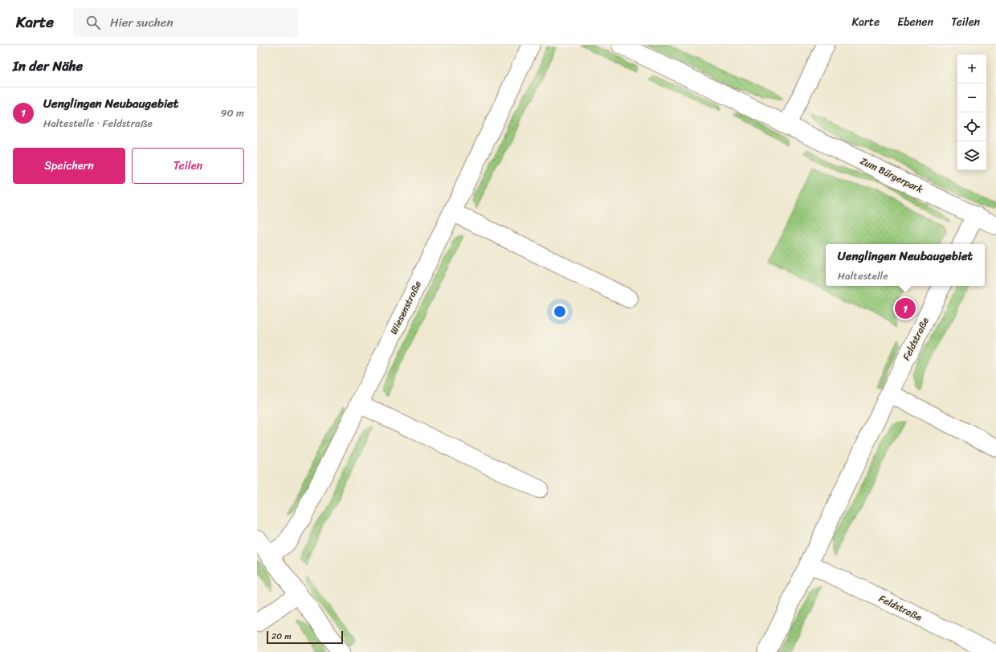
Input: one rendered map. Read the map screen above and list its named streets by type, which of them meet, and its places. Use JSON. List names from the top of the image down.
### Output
{
  "streets": {
    "street": ["Zum Bürgerpark", "Wiesenstraße", "Feldstraße"]
  },
  "scale_bar": "20 m",
  "page": {
    "header": "Karte",
    "search": "Hier suchen",
    "nav": ["Karte", "Ebenen", "Teilen"],
    "heading": "In der Nähe",
    "map_buttons": ["+", "−"],
    "list": [
      {
        "mark": "1",
        "name": "Uenglingen Neubaugebiet",
        "note": "Haltestelle · Feldstraße",
        "value": "90 m"
      }
    ],
    "buttons": ["Speichern", "Teilen"],
    "popup": ["Uenglingen Neubaugebiet", "Haltestelle"],
    "pins": "1",
    "scale": "20 m"
  }
}
